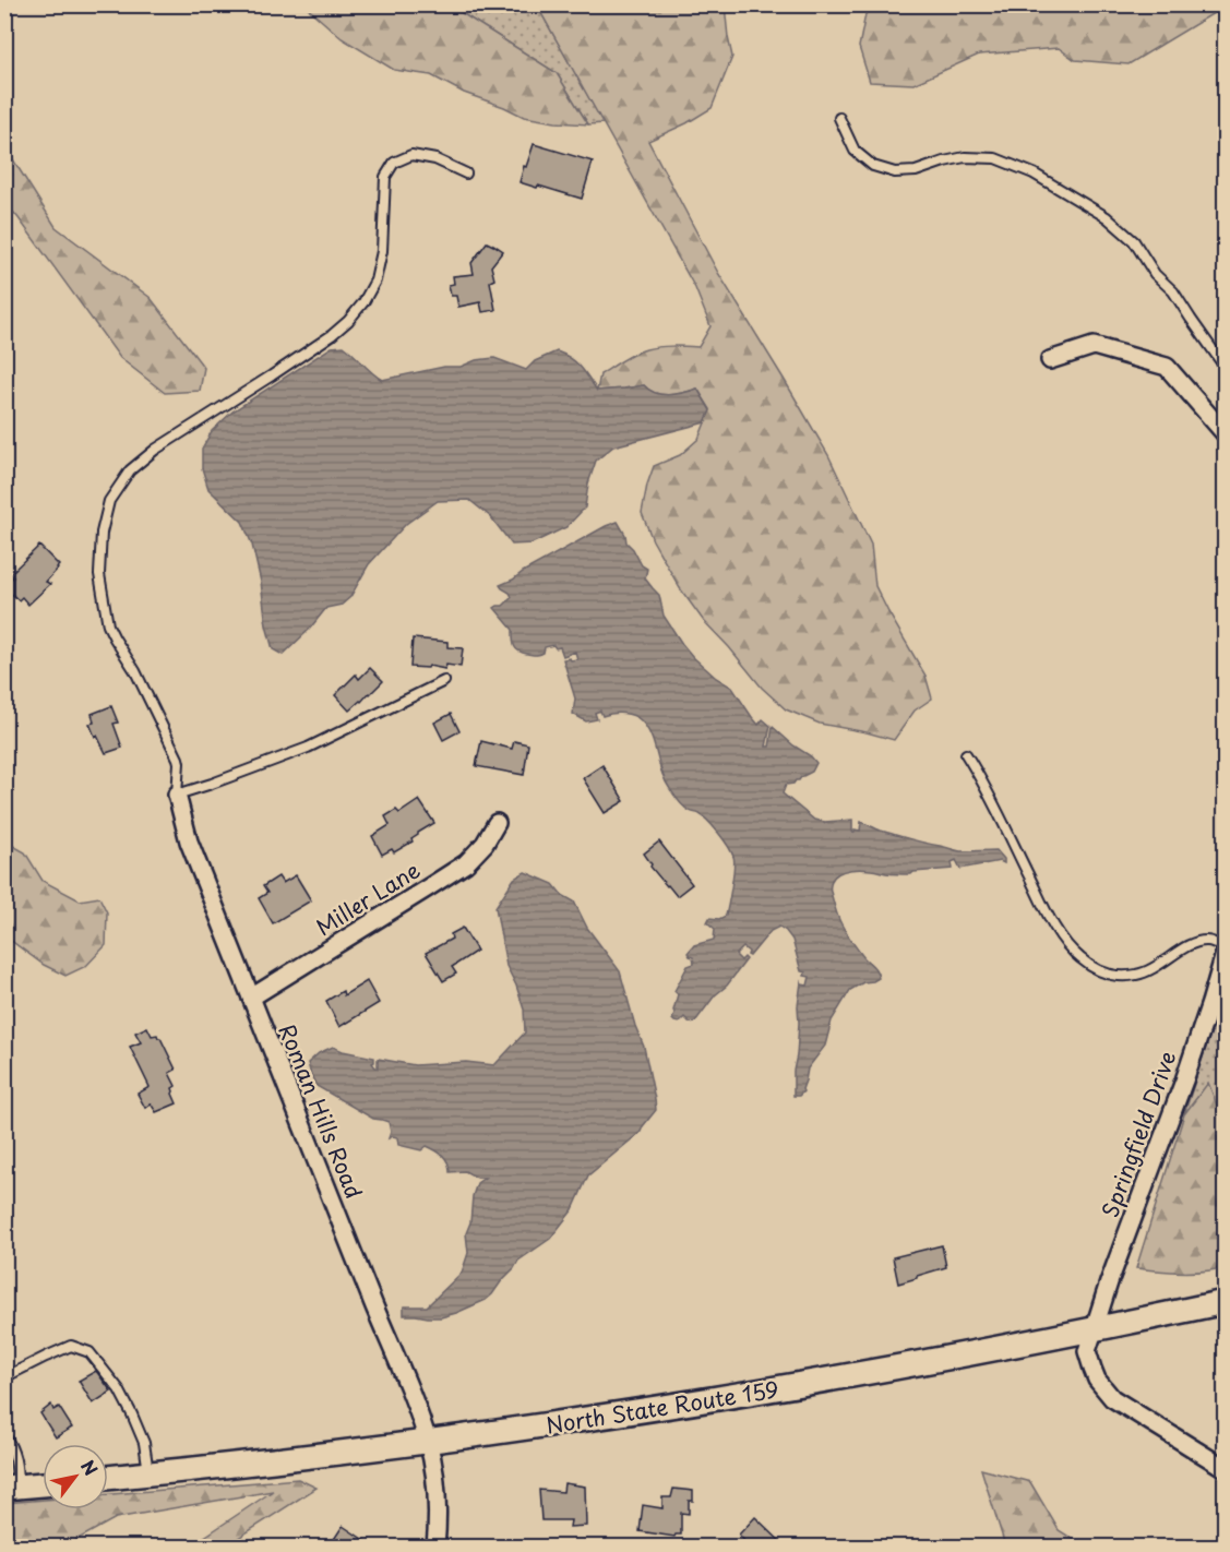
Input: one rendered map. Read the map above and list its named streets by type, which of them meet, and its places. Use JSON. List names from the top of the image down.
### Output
{
  "streets": {
    "main road": ["North State Route 159"],
    "street": ["Miller Lane", "Roman Hills Road", "Springfield Drive"]
  },
  "crossings": [
    ["Miller Lane", "Roman Hills Road"],
    ["Roman Hills Road", "North State Route 159"],
    ["Springfield Drive", "North State Route 159"]
  ],
  "north": "top right"
}
